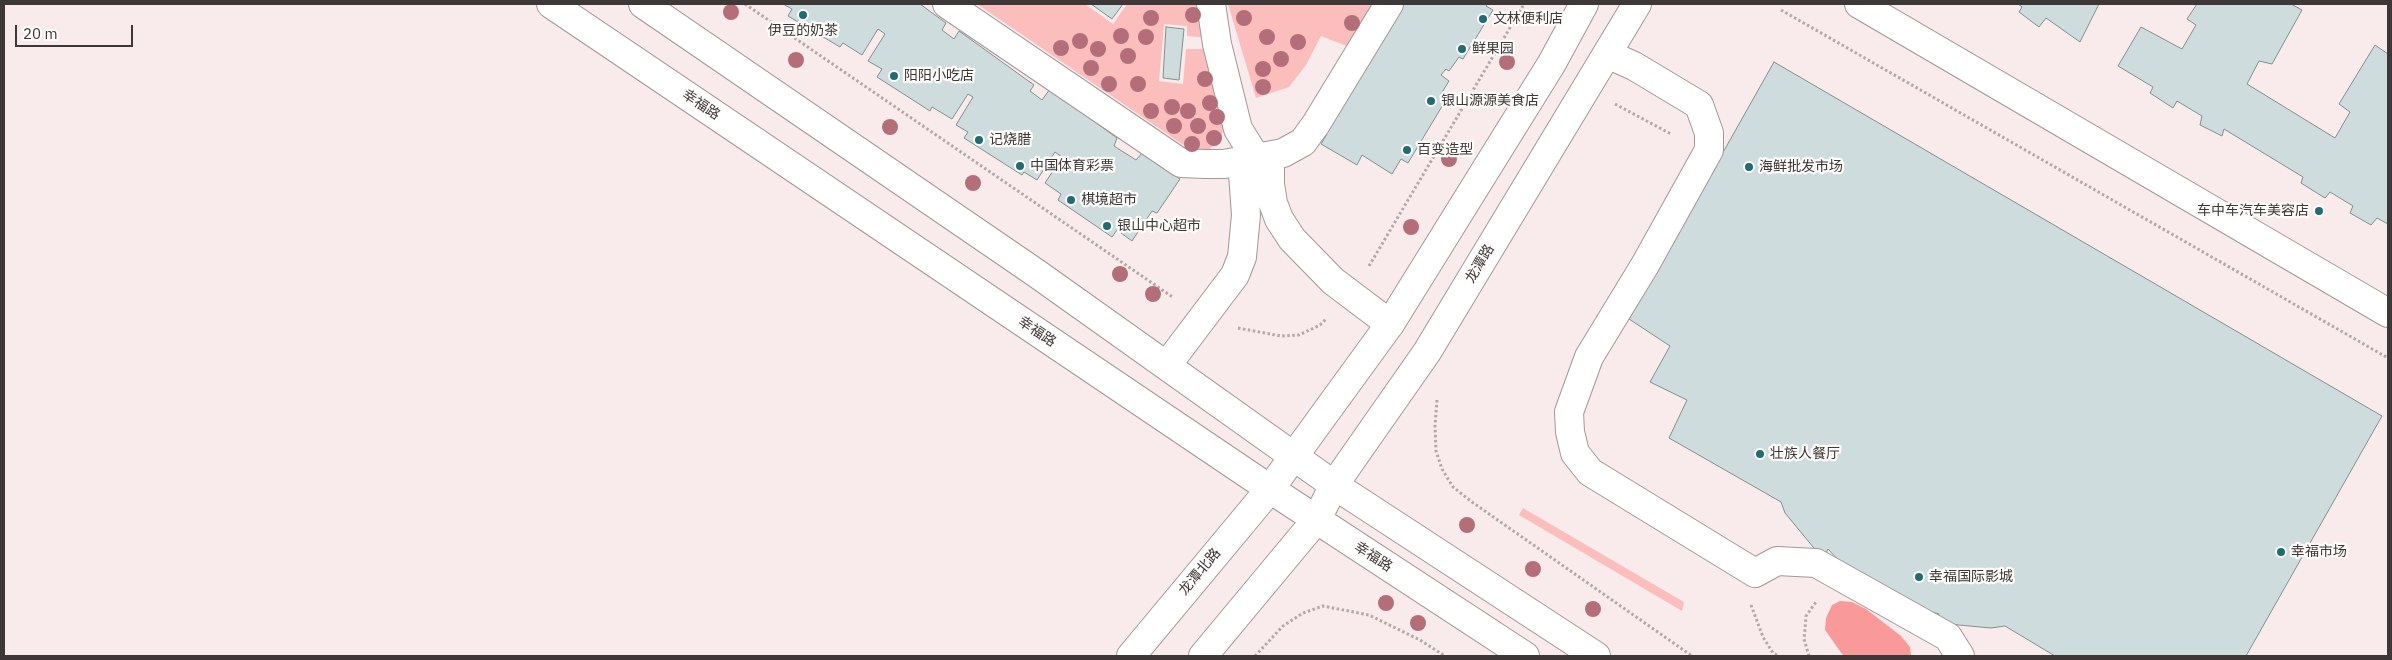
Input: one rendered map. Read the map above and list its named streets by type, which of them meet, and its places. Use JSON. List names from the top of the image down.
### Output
{
  "streets": {
    "main road": ["幸福路", "龙潭路", "龙潭北路"]
  },
  "crossings": [
    ["幸福路", "龙潭路"],
    ["幸福路", "龙潭北路"]
  ],
  "places": [
    "伊豆的奶茶",
    "文林便利店",
    "鲜果园",
    "阳阳小吃店",
    "银山源源美食店",
    "记烧腊",
    "百变造型",
    "中国体育彩票",
    "海鲜批发市场",
    "棋境超市",
    "车中车汽车美容店",
    "银山中心超市",
    "壮族人餐厅",
    "幸福市场",
    "幸福国际影城"
  ],
  "scale_bar": "20 m"
}
